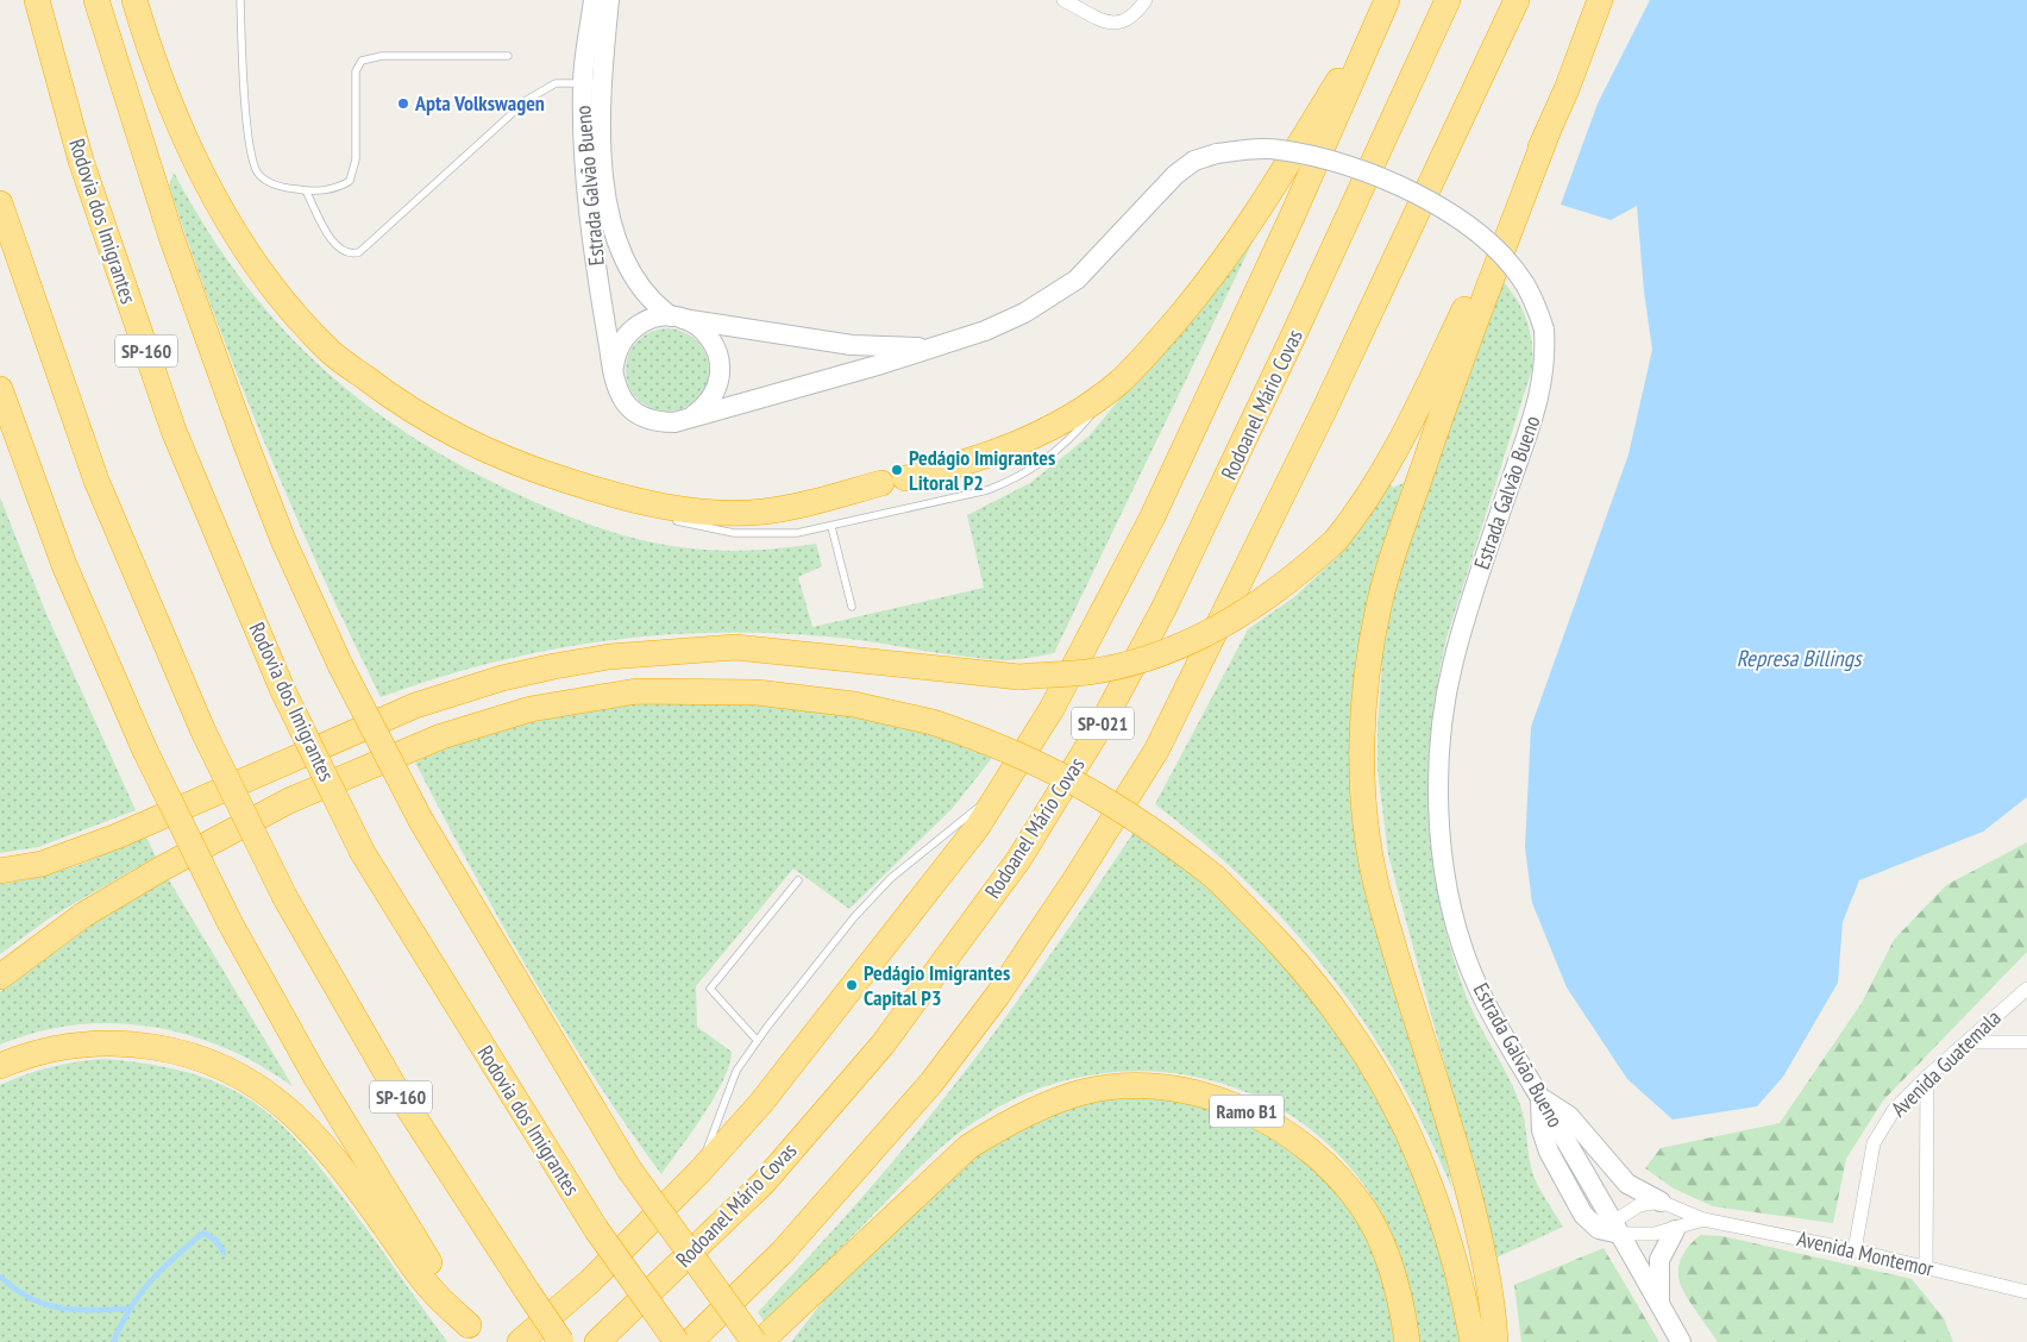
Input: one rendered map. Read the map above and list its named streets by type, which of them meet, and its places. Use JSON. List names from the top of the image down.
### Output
{
  "streets": {
    "highway": [
      "Rodovia dos Imigrantes",
      "SP-160",
      "Rodoanel Mário Covas",
      "SP-021",
      "Ramo B1"
    ],
    "main road": ["Estrada Galvão Bueno"],
    "street": ["Avenida Guatemala", "Avenida Montemor"]
  },
  "crossings": [
    ["Avenida Guatemala", "Avenida Montemor"]
  ],
  "water": ["Represa Billings"],
  "places": ["Apta Volkswagen", "Pedágio Imigrantes Litoral P2", "Pedágio Imigrantes Capital P3"]
}
